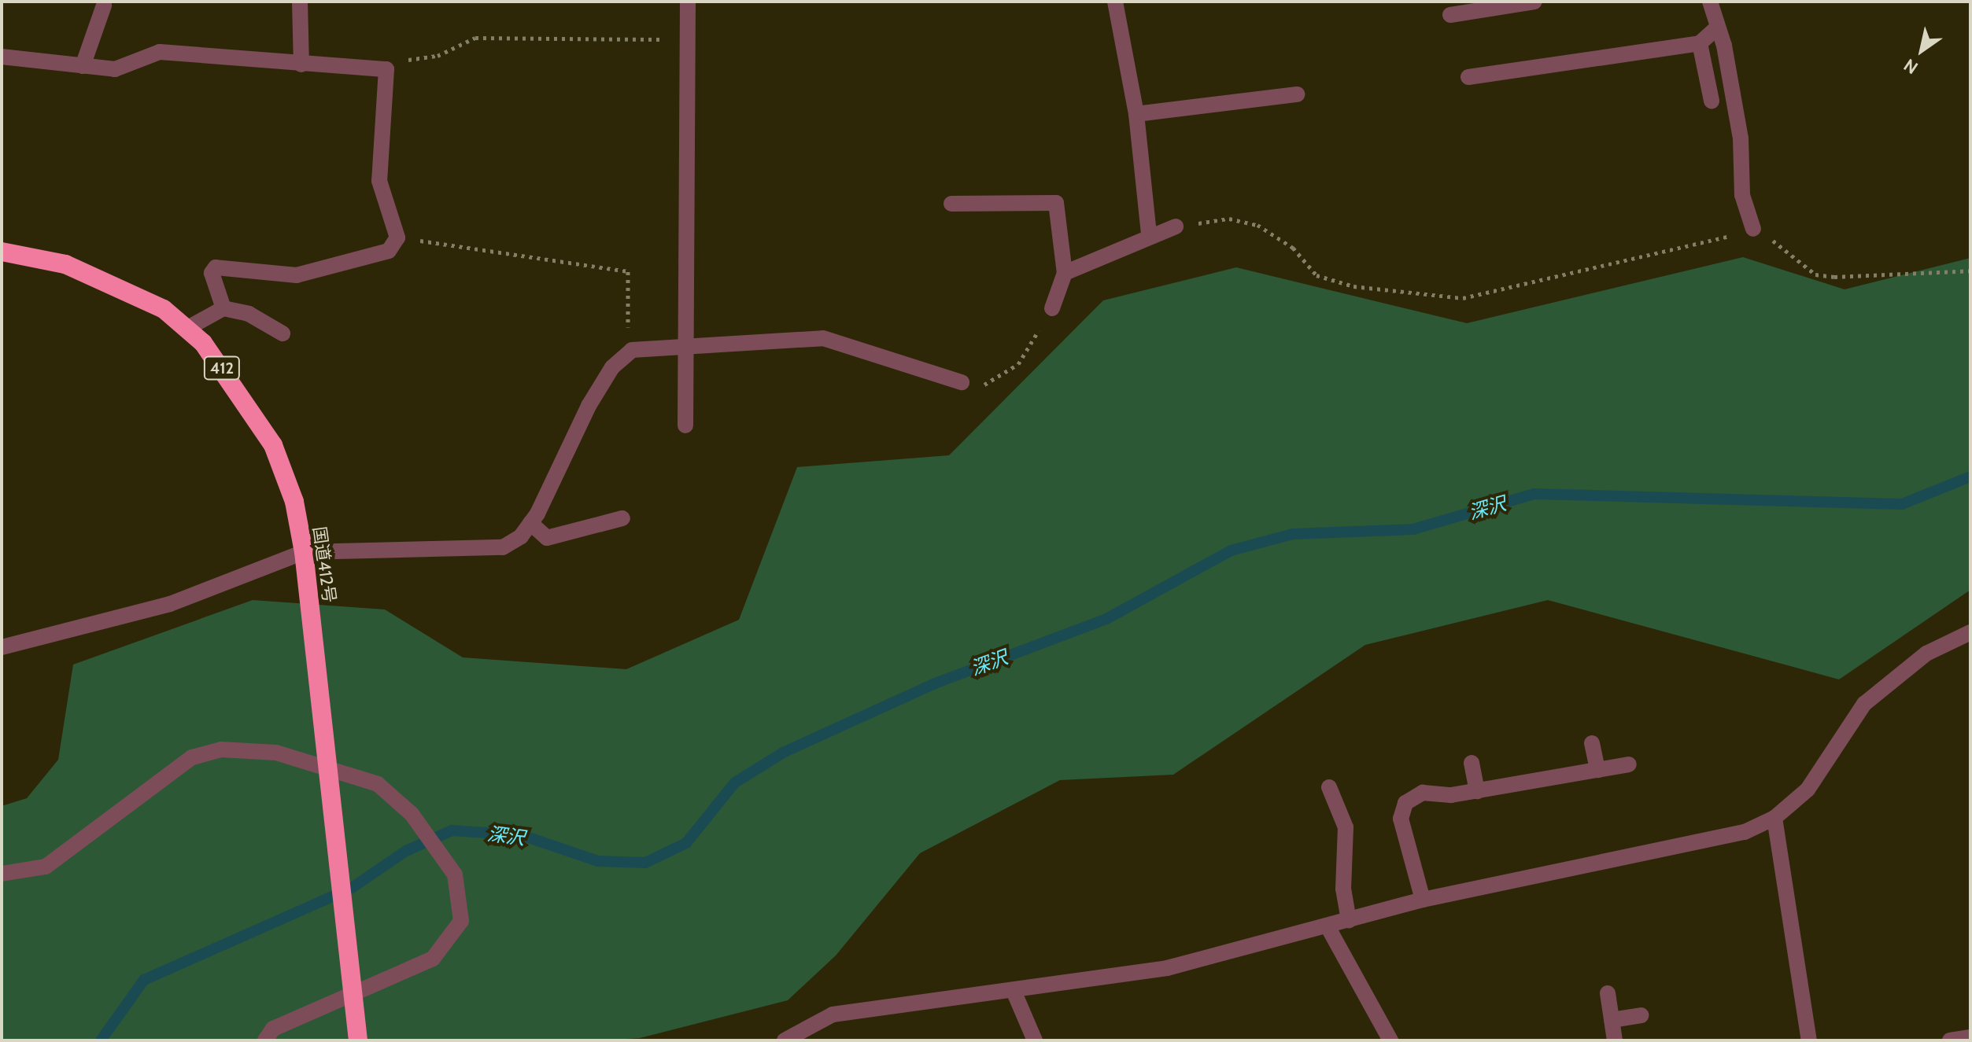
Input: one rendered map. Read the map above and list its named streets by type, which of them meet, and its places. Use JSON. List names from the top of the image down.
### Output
{
  "streets": {
    "highway": ["412", "国道412号"]
  },
  "water": ["深沢"],
  "north": "bottom left"
}
